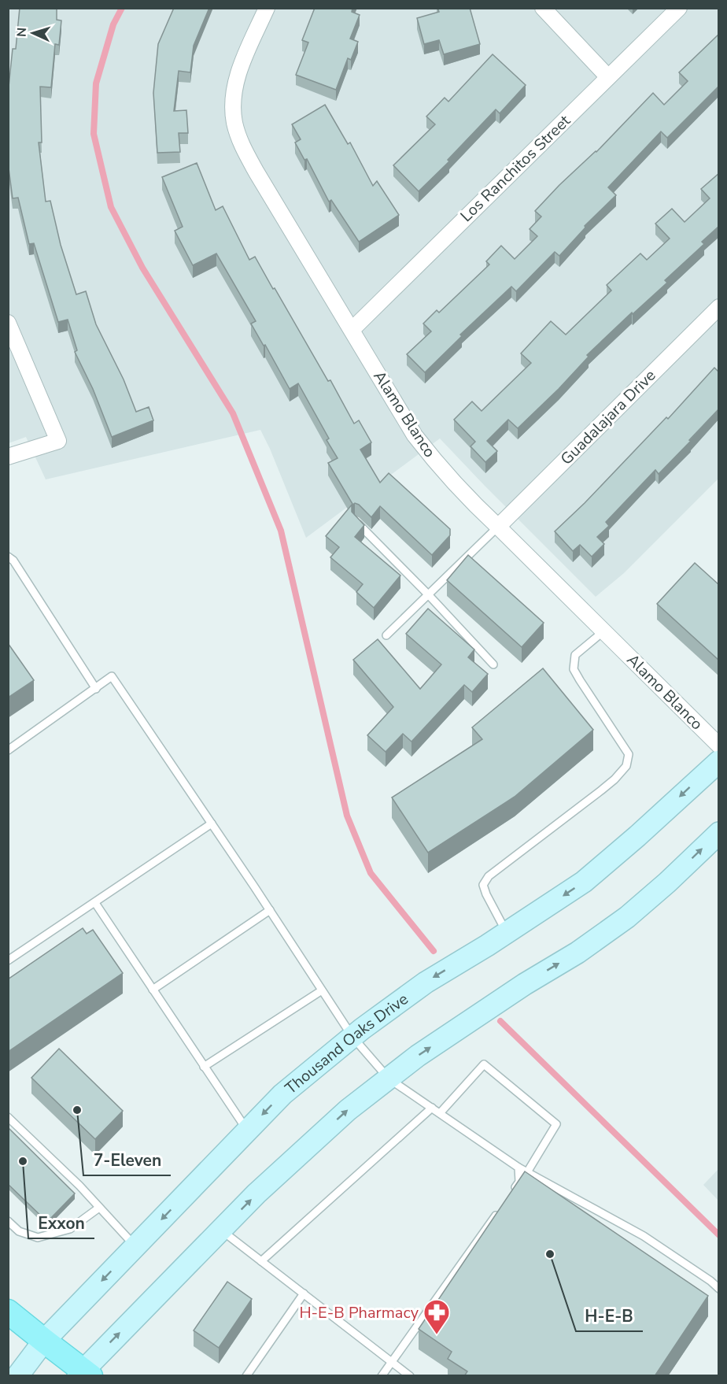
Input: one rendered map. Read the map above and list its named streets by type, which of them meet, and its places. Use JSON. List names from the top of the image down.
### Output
{
  "streets": {
    "main road": ["Thousand Oaks Drive"],
    "street": ["Los Ranchitos Street", "Alamo Blanco", "Guadalajara Drive"]
  },
  "crossings": [
    ["Los Ranchitos Street", "Alamo Blanco"],
    ["Alamo Blanco", "Guadalajara Drive"]
  ],
  "places": {
    "other": ["7-Eleven", "Exxon", "H-E-B"],
    "pharmacy": ["H-E-B Pharmacy"]
  },
  "north": "left"
}
